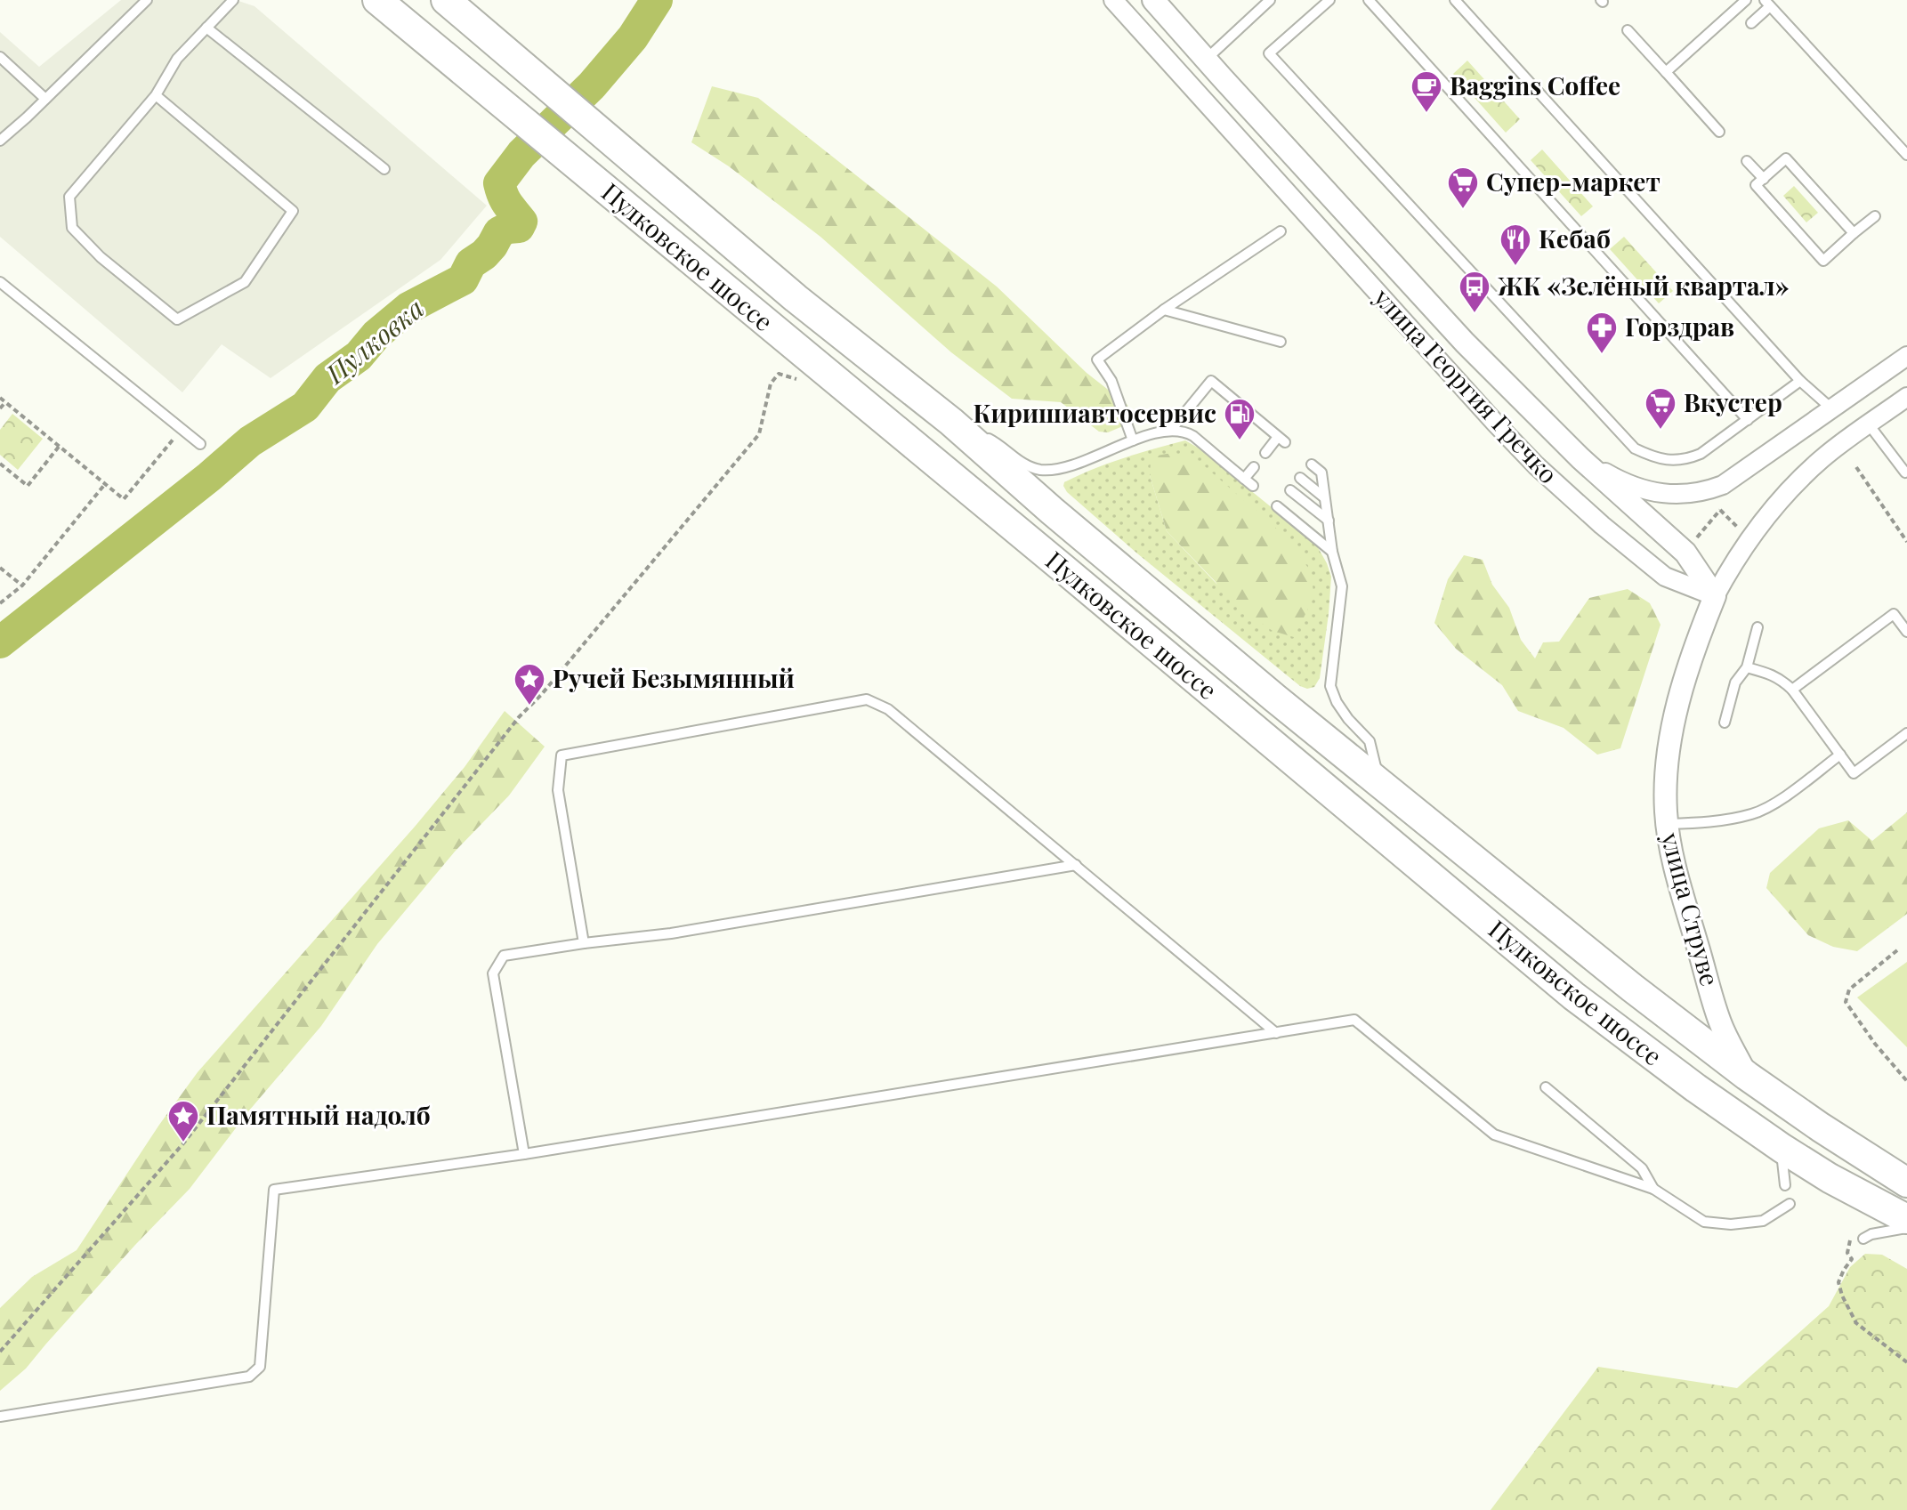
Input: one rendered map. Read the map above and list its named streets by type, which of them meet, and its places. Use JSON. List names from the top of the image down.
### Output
{
  "streets": {
    "highway": ["Пулковское шоссе"],
    "street": ["улица Георгия Гречко", "улица Струве"]
  },
  "crossings": [
    ["Пулковское шоссе", "улица Струве"],
    ["улица Георгия Гречко", "улица Струве"]
  ],
  "water": ["Пулковка"],
  "places": {
    "cafe": ["Baggins Coffee"],
    "supermarket": ["Супер-маркет", "Вкустер"],
    "restaurant": ["Кебаб"],
    "bus stop": ["ЖК «Зелёный квартал»"],
    "pharmacy": ["Горздрав"],
    "fuel station": ["Киришиавтосервис"],
    "place": ["Ручей Безымянный", "Памятный надолб"]
  }
}
